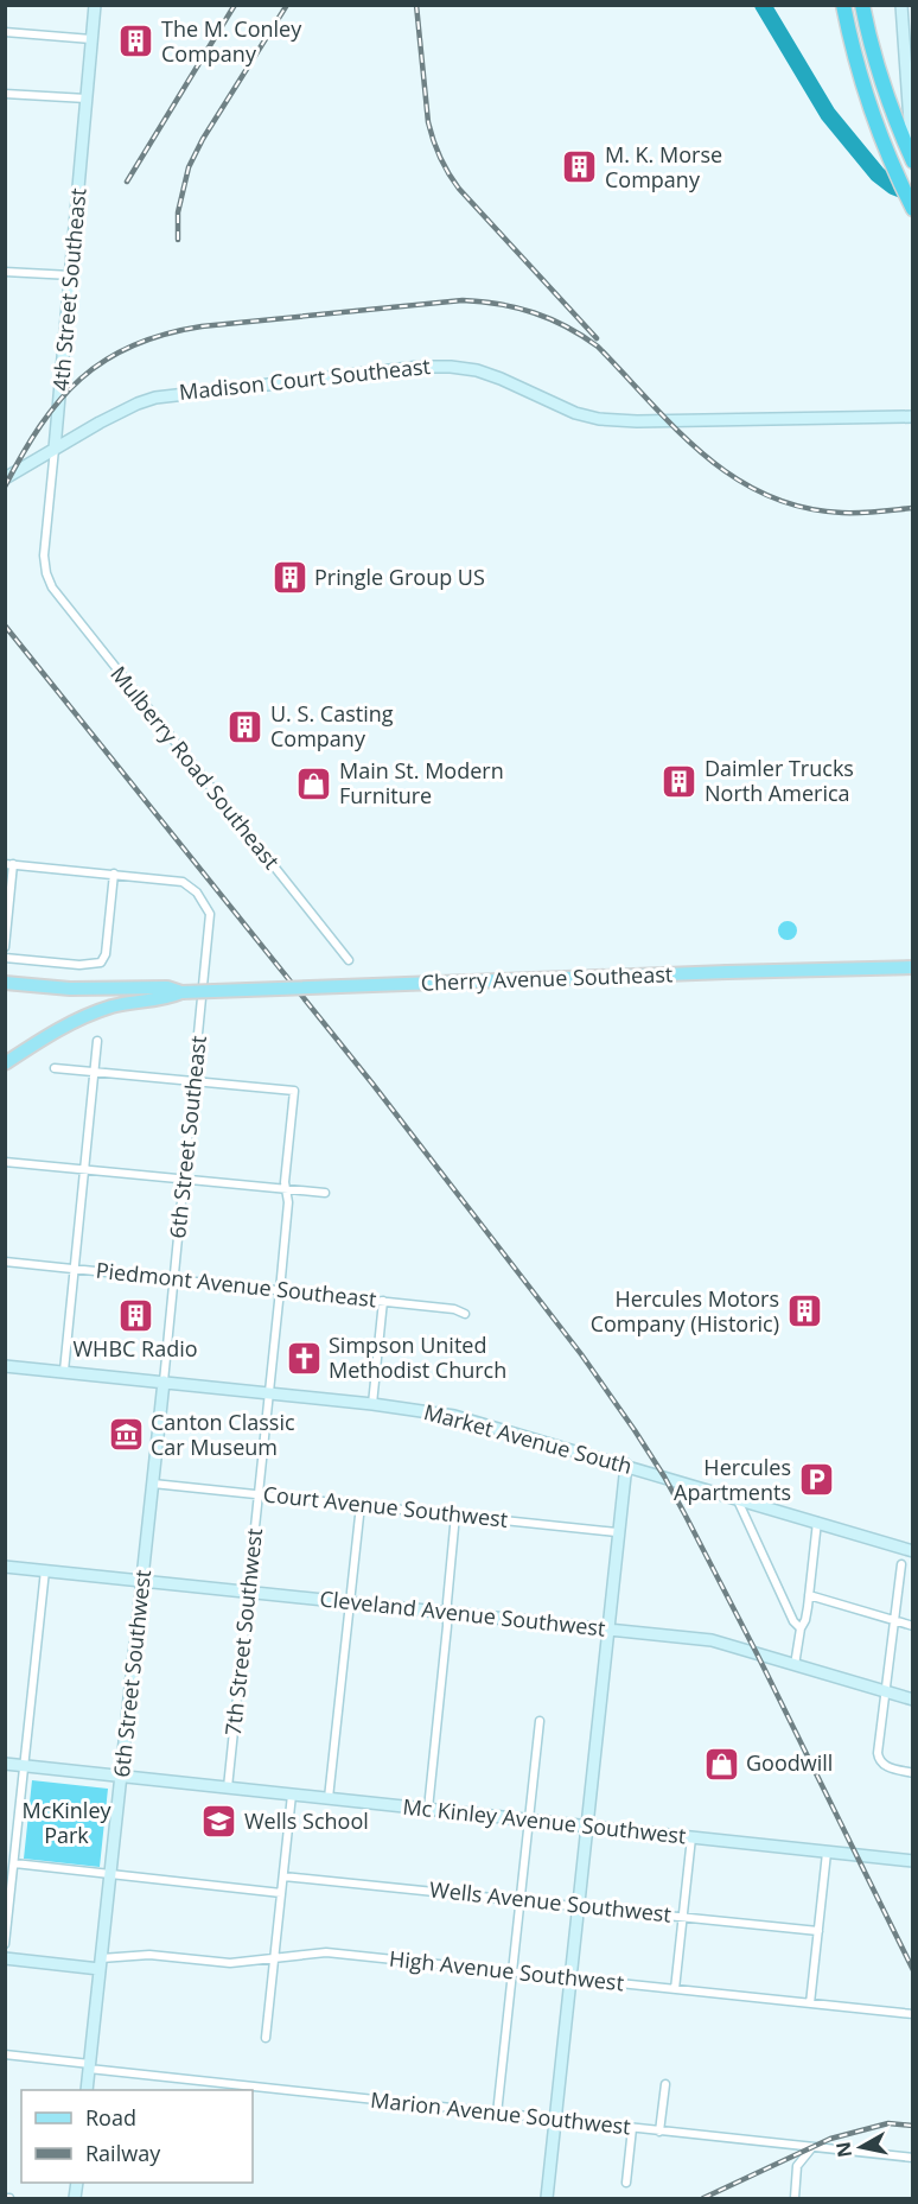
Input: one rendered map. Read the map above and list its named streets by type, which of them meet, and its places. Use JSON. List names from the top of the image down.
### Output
{
  "streets": {
    "main road": ["Cherry Avenue Southeast"],
    "street": [
      "4th Street Southeast",
      "Madison Court Southeast",
      "Mulberry Road Southeast",
      "6th Street Southeast",
      "Piedmont Avenue Southeast",
      "Market Avenue South",
      "Court Avenue Southwest",
      "Cleveland Avenue Southwest",
      "7th Street Southwest",
      "6th Street Southwest",
      "Mc Kinley Avenue Southwest",
      "Wells Avenue Southwest",
      "High Avenue Southwest",
      "Marion Avenue Southwest"
    ]
  },
  "crossings": [
    ["4th Street Southeast", "Madison Court Southeast"],
    ["4th Street Southeast", "Mulberry Road Southeast"],
    ["6th Street Southeast", "Piedmont Avenue Southeast"],
    ["6th Street Southeast", "Market Avenue South"],
    ["6th Street Southeast", "7th Street Southwest"],
    ["6th Street Southeast", "6th Street Southwest"],
    ["Piedmont Avenue Southeast", "7th Street Southwest"],
    ["Market Avenue South", "7th Street Southwest"],
    ["Market Avenue South", "6th Street Southwest"],
    ["Court Avenue Southwest", "7th Street Southwest"],
    ["Court Avenue Southwest", "6th Street Southwest"],
    ["Cleveland Avenue Southwest", "7th Street Southwest"],
    ["Cleveland Avenue Southwest", "6th Street Southwest"],
    ["7th Street Southwest", "Mc Kinley Avenue Southwest"],
    ["6th Street Southwest", "Mc Kinley Avenue Southwest"],
    ["6th Street Southwest", "High Avenue Southwest"],
    ["6th Street Southwest", "Marion Avenue Southwest"]
  ],
  "parks": ["McKinley Park"],
  "places": {
    "building": [
      "The M. Conley Company",
      "M. K. Morse Company",
      "Pringle Group US",
      "U. S. Casting Company",
      "Daimler Trucks North America",
      "Hercules Motors Company (Historic)",
      "WHBC Radio"
    ],
    "shop": ["Main St. Modern Furniture", "Goodwill"],
    "church": ["Simpson United Methodist Church"],
    "museum": ["Canton Classic Car Museum"],
    "parking": ["Hercules Apartments"],
    "school or university": ["Wells School"]
  },
  "legend": ["Road", "Railway"],
  "north": "left"
}
